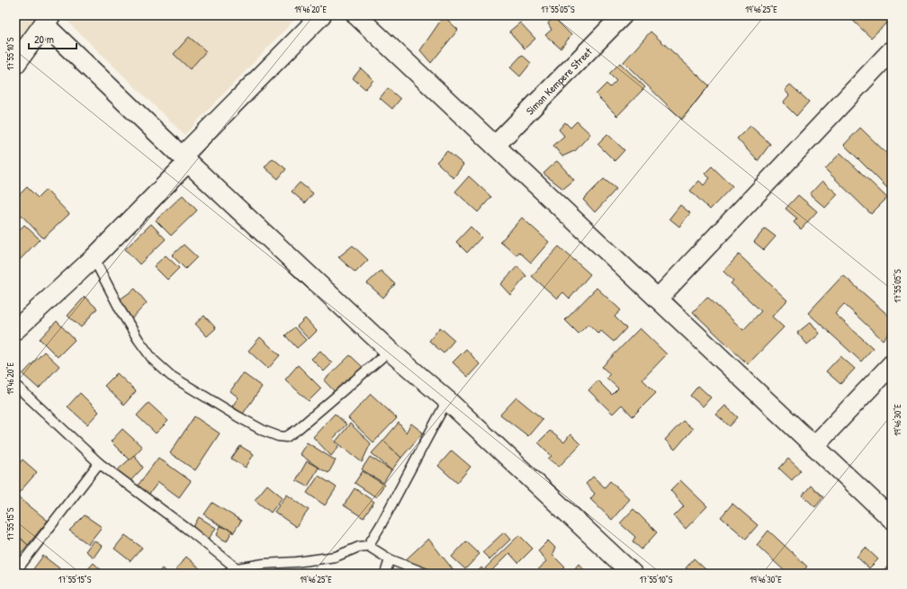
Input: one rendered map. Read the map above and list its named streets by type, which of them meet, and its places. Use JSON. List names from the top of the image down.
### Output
{
  "streets": {
    "street": ["Simon Kempere Street"]
  },
  "scale_bar": "20 m",
  "coordinates": [
    "19°46'20\"E",
    "17°55'05\"S",
    "19°46'25\"E",
    "17°55'10\"S",
    "19°46'30\"E",
    "17°55'15\"S"
  ]
}
